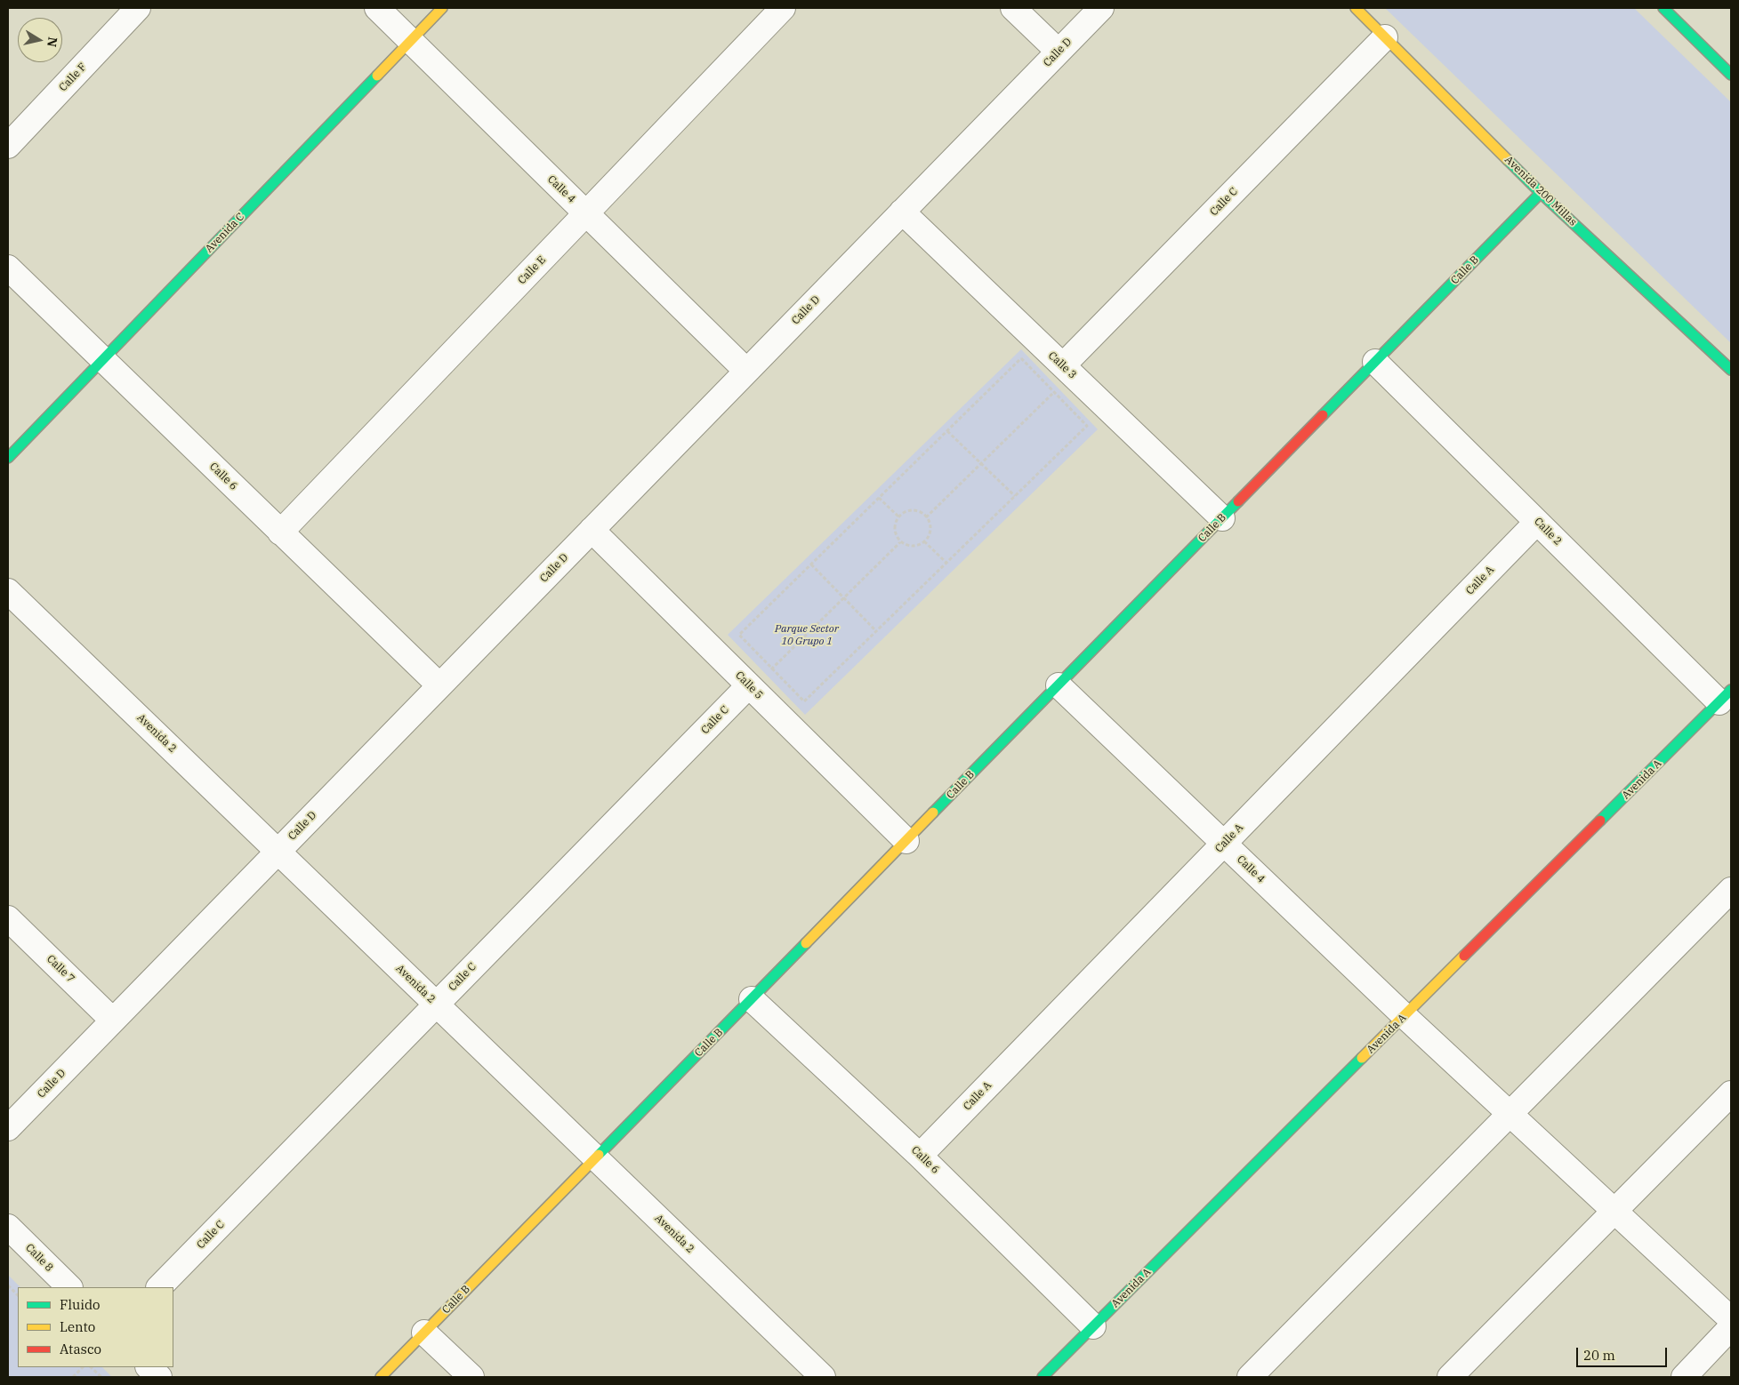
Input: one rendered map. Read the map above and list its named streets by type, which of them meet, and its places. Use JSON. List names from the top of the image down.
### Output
{
  "streets": {
    "street": [
      "Calle D",
      "Calle F",
      "Calle 4",
      "Avenida 200 Millas",
      "Calle C",
      "Avenida C",
      "Calle E",
      "Calle B",
      "Calle 3",
      "Calle 6",
      "Calle 2",
      "Calle A",
      "Calle 5",
      "Avenida 2",
      "Avenida A",
      "Calle 7",
      "Calle 8"
    ]
  },
  "crossings": [
    ["Calle D", "Calle 4"],
    ["Calle D", "Calle 3"],
    ["Calle D", "Calle 6"],
    ["Calle D", "Calle 5"],
    ["Calle D", "Avenida 2"],
    ["Calle D", "Calle 7"],
    ["Calle 4", "Avenida C"],
    ["Calle 4", "Calle E"],
    ["Calle 4", "Calle B"],
    ["Calle 4", "Calle A"],
    ["Calle 4", "Avenida A"],
    ["Avenida 200 Millas", "Calle C"],
    ["Avenida 200 Millas", "Calle B"],
    ["Calle C", "Calle 3"],
    ["Calle C", "Calle 5"],
    ["Calle C", "Avenida 2"],
    ["Avenida C", "Calle 6"],
    ["Calle E", "Calle 6"],
    ["Calle B", "Calle 3"],
    ["Calle B", "Calle 6"],
    ["Calle B", "Calle 2"],
    ["Calle B", "Calle 5"],
    ["Calle B", "Avenida 2"],
    ["Calle 6", "Calle A"],
    ["Calle 6", "Avenida A"],
    ["Calle 2", "Calle A"],
    ["Calle 2", "Avenida A"]
  ],
  "parks": ["Parque Sector 10 Grupo 1"],
  "legend": ["Fluido", "Lento", "Atasco"],
  "scale_bar": "20 m",
  "north": "right"
}
